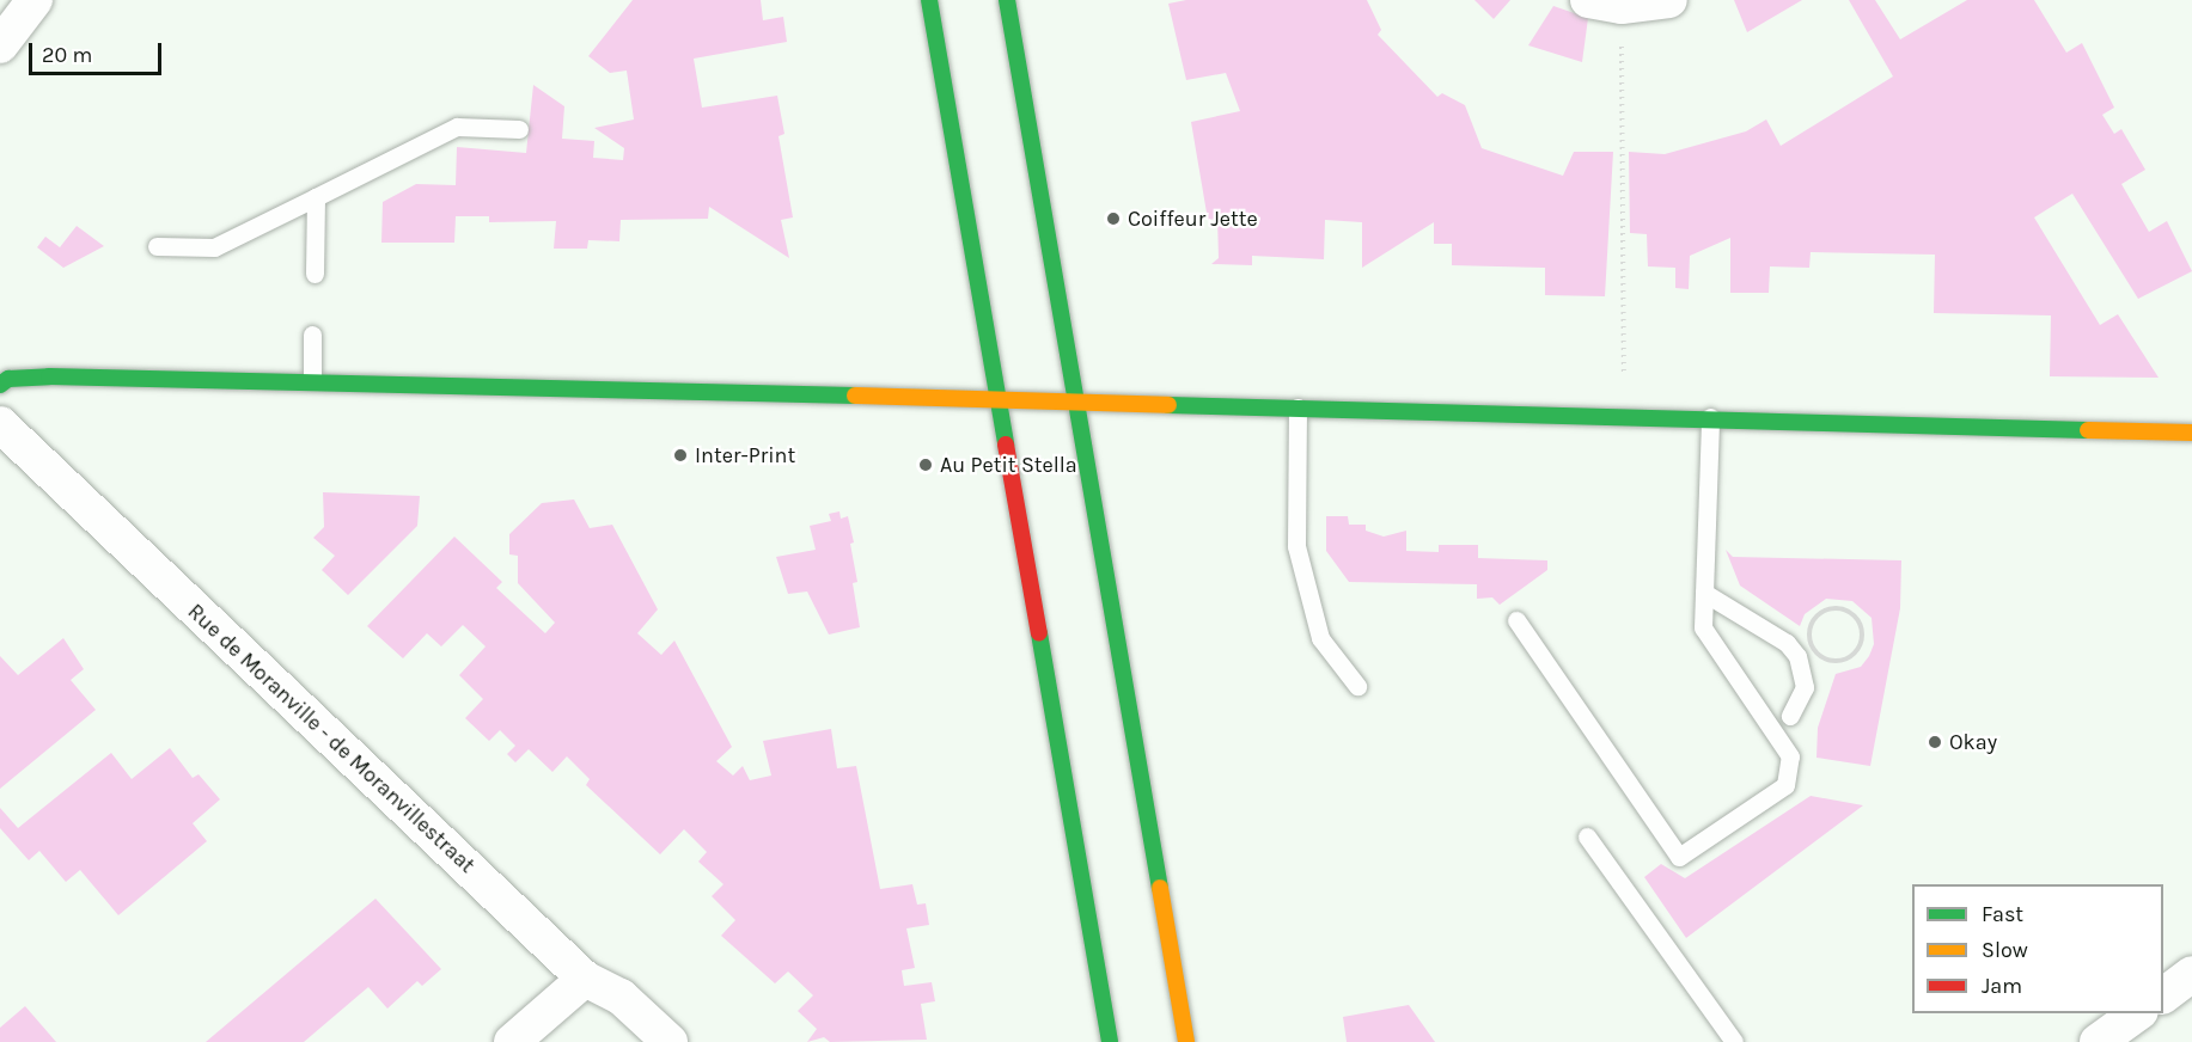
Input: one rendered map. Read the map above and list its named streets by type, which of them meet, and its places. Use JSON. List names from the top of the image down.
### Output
{
  "streets": {
    "street": ["Rue de Moranville - de Moranvillestraat"]
  },
  "places": [
    "Coiffeur Jette",
    "Inter-Print",
    "Au Petit Stella",
    "Okay"
  ],
  "legend": ["Fast", "Slow", "Jam"],
  "scale_bar": "20 m"
}
